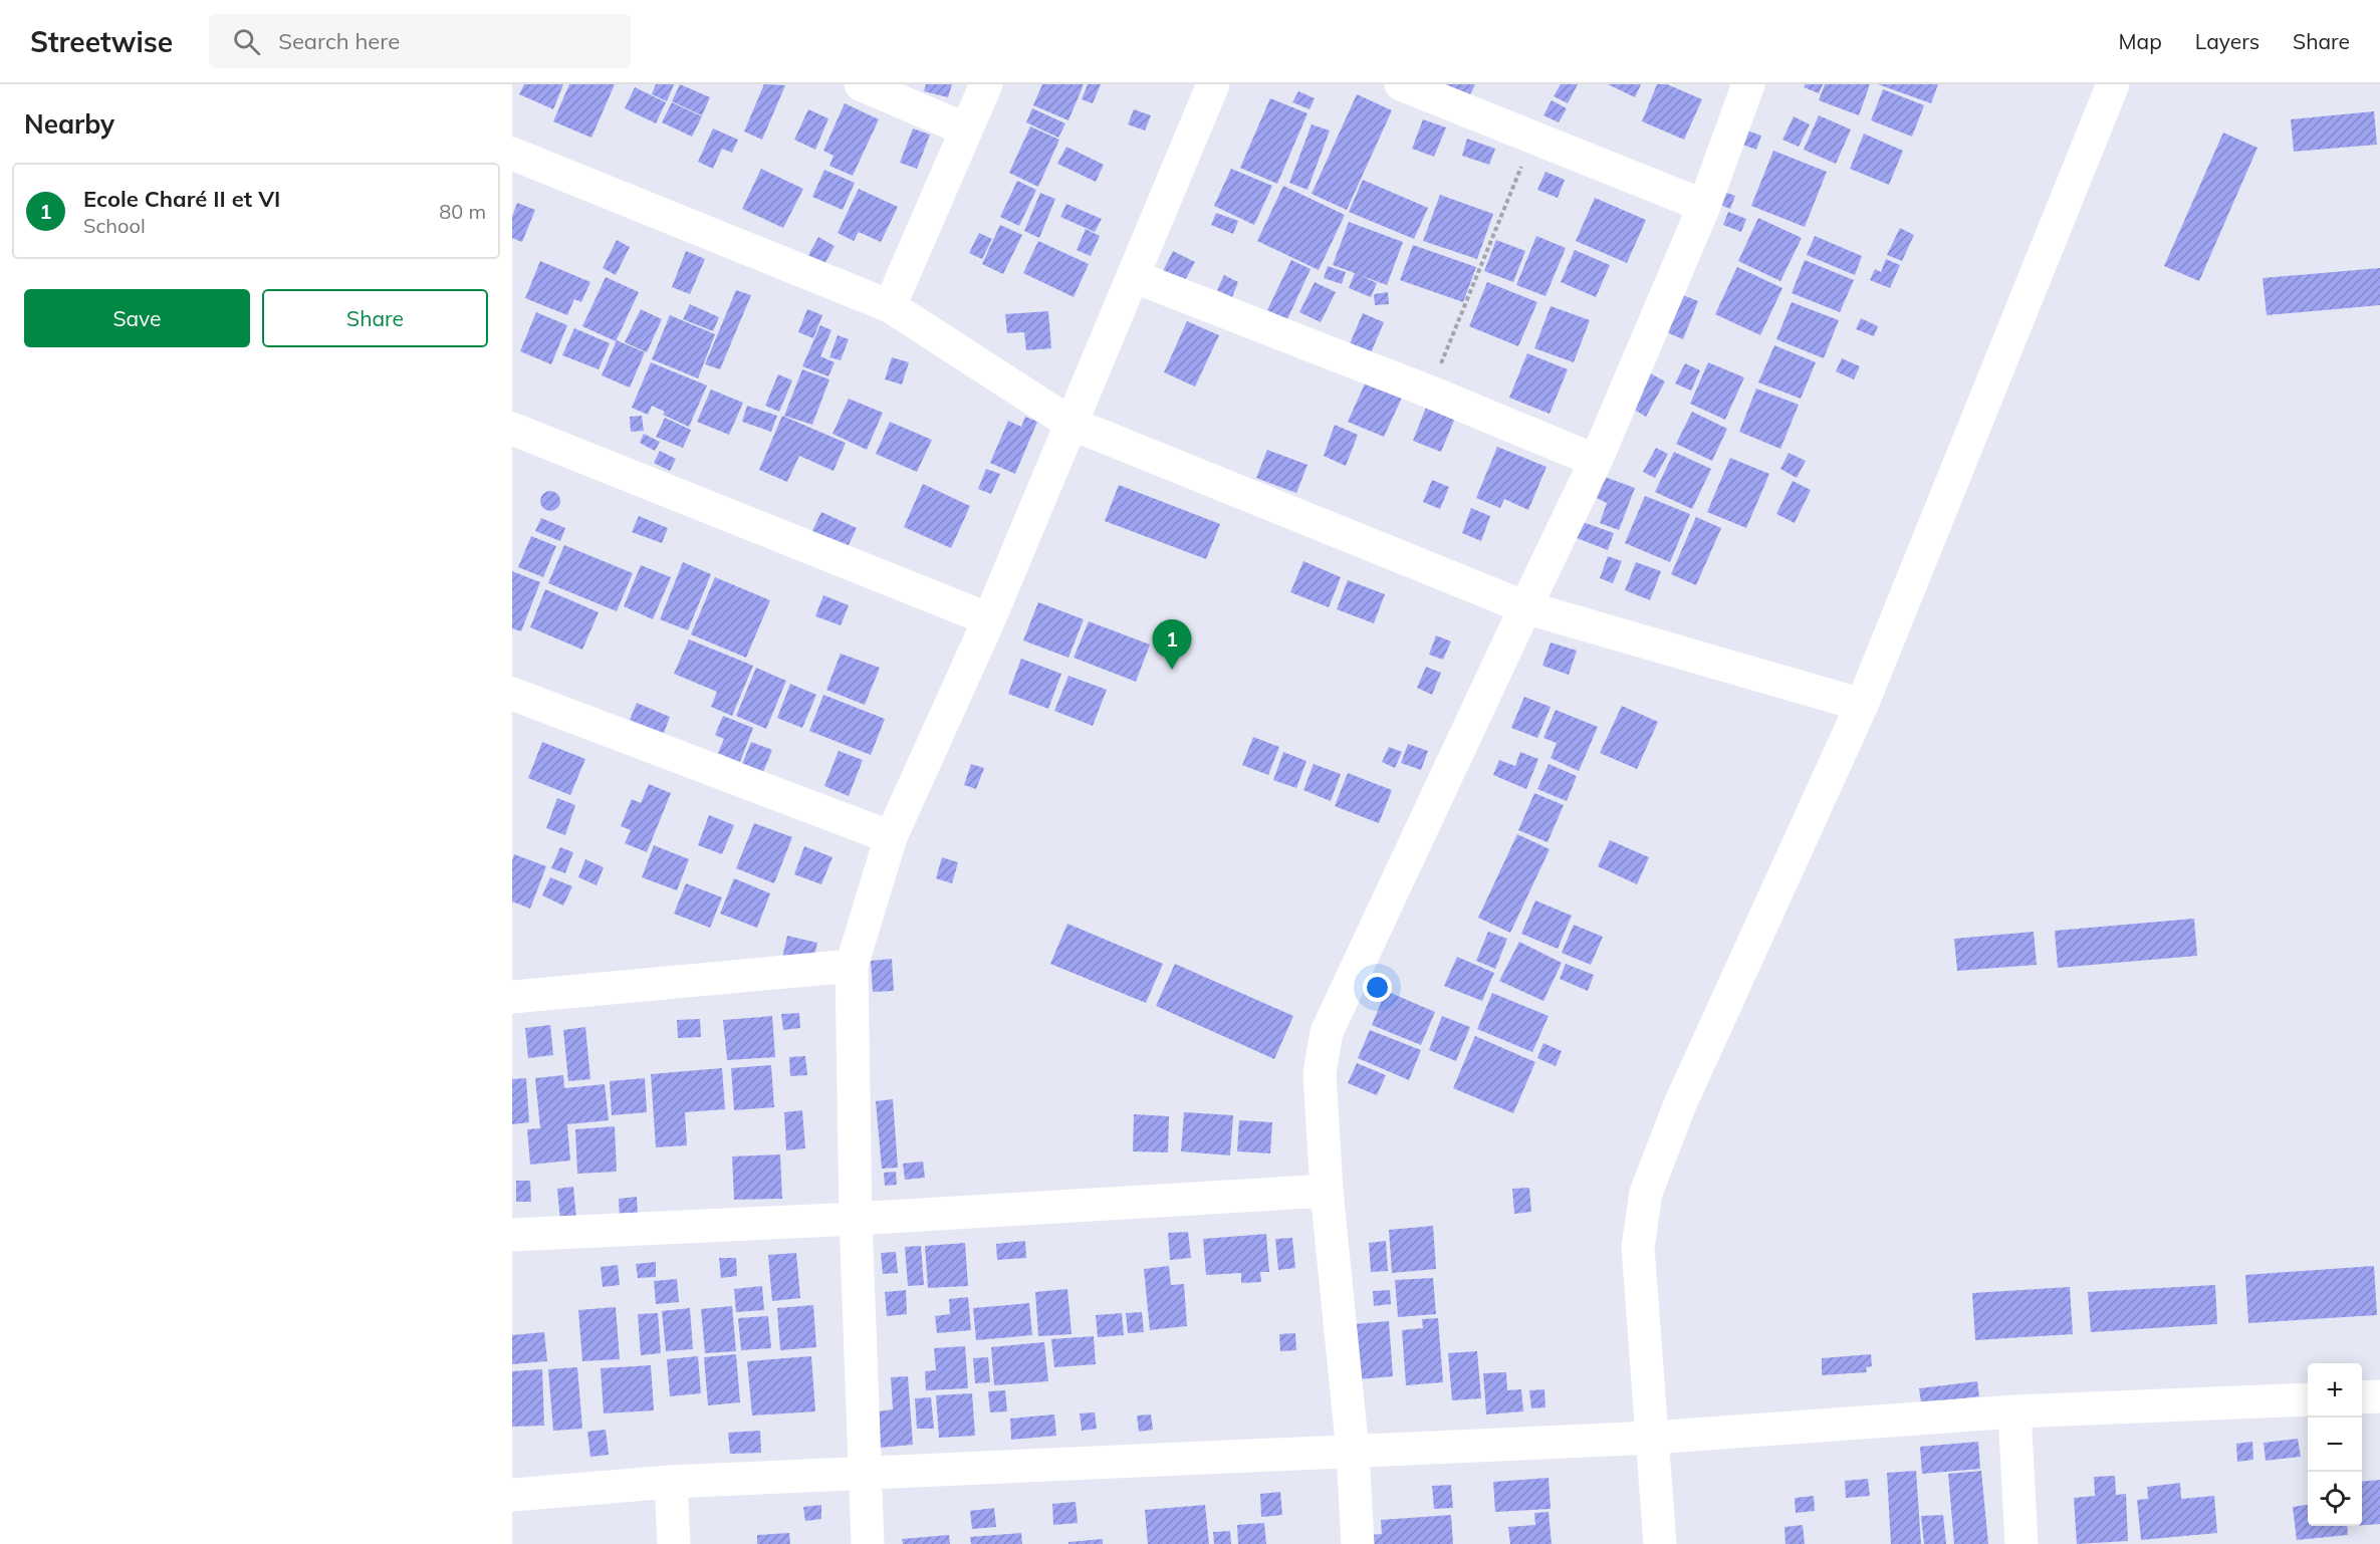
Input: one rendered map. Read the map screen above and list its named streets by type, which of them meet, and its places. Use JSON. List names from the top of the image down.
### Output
{
  "page": {
    "header": "Streetwise",
    "search": "Search here",
    "nav": ["Map", "Layers", "Share"],
    "heading": "Nearby",
    "list": [
      {
        "mark": "1",
        "name": "Ecole Charé II et VI",
        "note": "School",
        "value": "80 m"
      }
    ],
    "buttons": ["Save", "Share"],
    "pins": "1",
    "map_buttons": ["+", "−"]
  }
}
